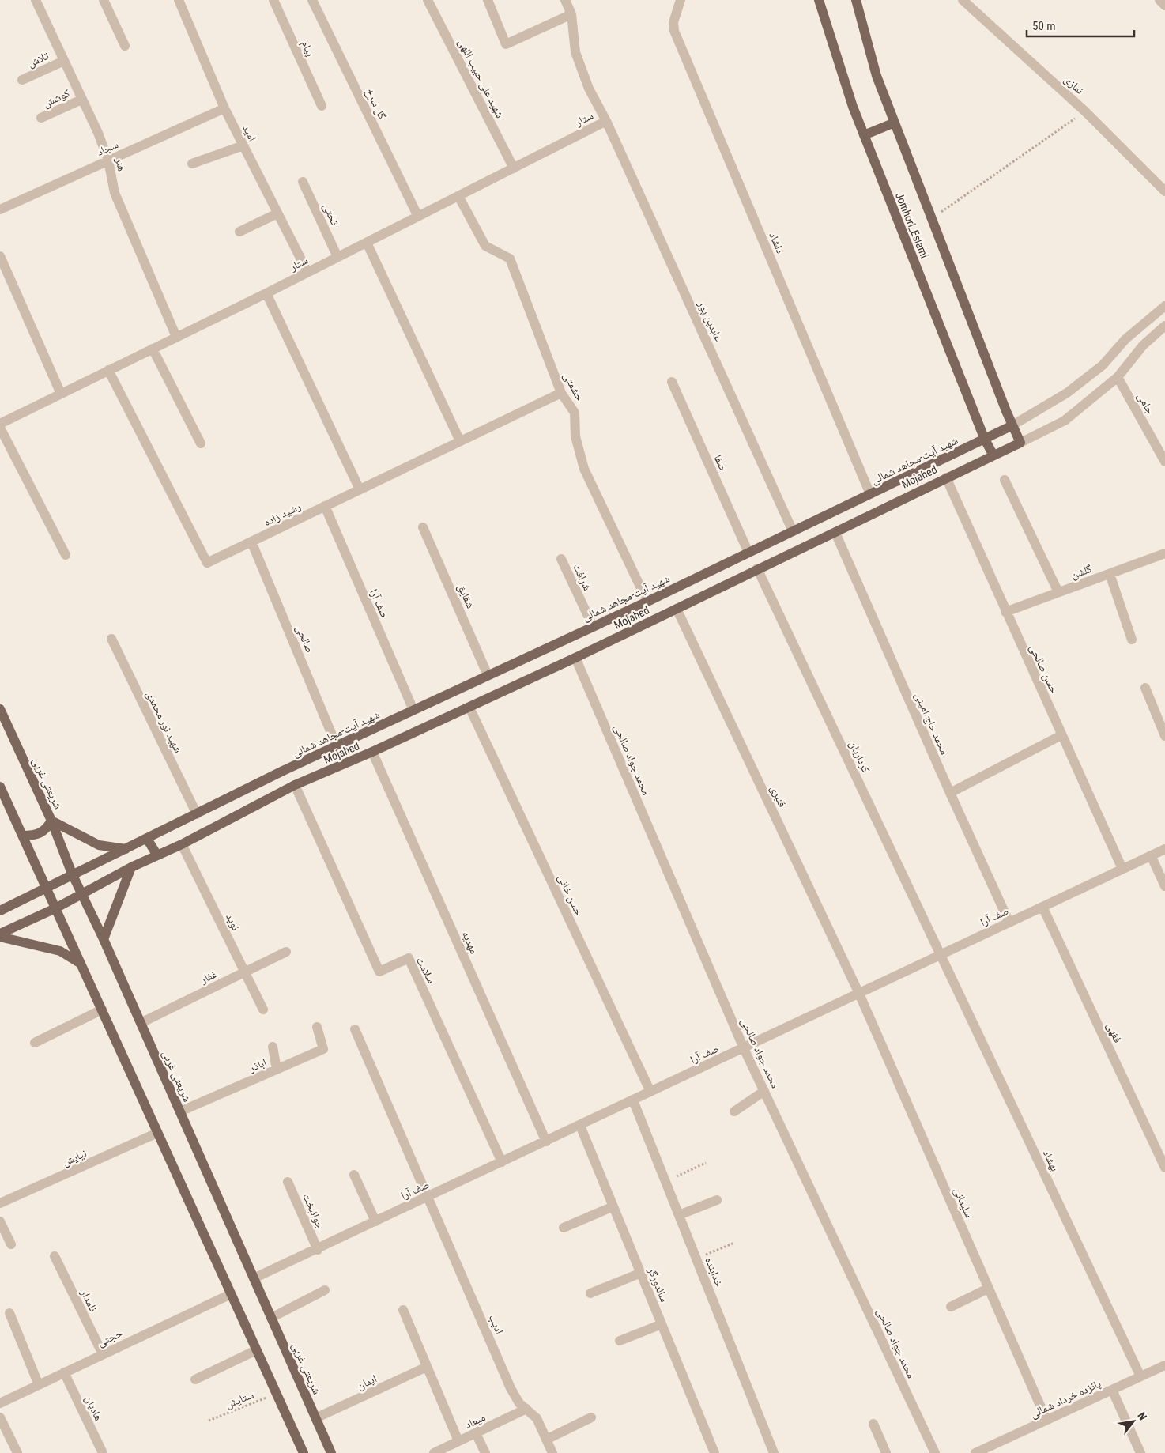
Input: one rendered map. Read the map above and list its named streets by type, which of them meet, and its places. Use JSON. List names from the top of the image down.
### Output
{
  "streets": {
    "main road": [
      "Jomhori_Eslami",
      "شهید آیت-مجاهد شمالی",
      "Mojahed",
      "شریعتی غربی"
    ],
    "street": [
      "پیام",
      "تلاش",
      "شهید علی حبیب اللهی",
      "نمازی",
      "کوشش",
      "گل سرخ",
      "ستار",
      "امید",
      "سجاد",
      "هنر",
      "تختی",
      "دلشاد",
      "عابدین پور",
      "حشمتی",
      "جامی",
      "صفا",
      "رشید زاده",
      "گلشن",
      "شرافت",
      "شقایق",
      "صف آرا",
      "صالحی",
      "حسن صالحی",
      "شهید نور محمدی",
      "محمد حاج امینی",
      "کرداریان",
      "محمد جواد صالحی",
      "قنبری",
      "حسن خانی",
      "نوید",
      "مهدیه",
      "سلامت",
      "غفار",
      "فقهی",
      "اباذر",
      "نیایش",
      "بهشاد",
      "سلیمانی",
      "جوانبخت",
      "خدابنده",
      "سالدورگر",
      "نامدار",
      "ادیب",
      "حجتی",
      "ایمان",
      "پانزده خرداد شمالی",
      "هادیان",
      "میعاد"
    ],
    "path": ["ستایش"]
  },
  "crossings": [
    ["تلاش", "هنر"],
    ["شهید علی حبیب اللهی", "ستار"],
    ["کوشش", "هنر"],
    ["گل سرخ", "ستار"],
    ["ستار", "امید"],
    ["ستار", "هنر"],
    ["ستار", "تختی"],
    ["ستار", "عابدین پور"],
    ["ستار", "حشمتی"],
    ["ستار", "رشید زاده"],
    ["امید", "سجاد"],
    ["سجاد", "هنر"],
    ["Jomhori_Eslami", "شهید آیت-مجاهد شمالی"],
    ["Jomhori_Eslami", "Mojahed"],
    ["دلشاد", "شهید آیت-مجاهد شمالی"],
    ["عابدین پور", "شهید آیت-مجاهد شمالی"],
    ["حشمتی", "شهید آیت-مجاهد شمالی"],
    ["حشمتی", "رشید زاده"],
    ["جامی", "Mojahed"],
    ["شهید آیت-مجاهد شمالی", "صفا"],
    ["شهید آیت-مجاهد شمالی", "شرافت"],
    ["شهید آیت-مجاهد شمالی", "شقایق"],
    ["شهید آیت-مجاهد شمالی", "صف آرا"],
    ["شهید آیت-مجاهد شمالی", "صالحی"],
    ["شهید آیت-مجاهد شمالی", "شهید نور محمدی"],
    ["شهید آیت-مجاهد شمالی", "شریعتی غربی"],
    ["Mojahed", "حسن صالحی"],
    ["Mojahed", "محمد حاج امینی"],
    ["Mojahed", "کرداریان"],
    ["Mojahed", "محمد جواد صالحی"],
    ["Mojahed", "شریعتی غربی"],
    ["Mojahed", "قنبری"],
    ["Mojahed", "حسن خانی"],
    ["Mojahed", "نوید"],
    ["Mojahed", "مهدیه"],
    ["Mojahed", "سلامت"],
    ["رشید زاده", "صف آرا"],
    ["رشید زاده", "صالحی"],
    ["گلشن", "حسن صالحی"],
    ["صف آرا", "حسن صالحی"],
    ["صف آرا", "محمد حاج امینی"],
    ["صف آرا", "کرداریان"],
    ["صف آرا", "محمد جواد صالحی"],
    ["صف آرا", "شریعتی غربی"],
    ["صف آرا", "قنبری"],
    ["صف آرا", "حسن خانی"],
    ["صف آرا", "مهدیه"],
    ["صف آرا", "سلامت"],
    ["صف آرا", "فقهی"],
    ["صف آرا", "بهشاد"],
    ["صف آرا", "سلیمانی"],
    ["صف آرا", "جوانبخت"],
    ["صف آرا", "خدابنده"],
    ["صف آرا", "سالدورگر"],
    ["صف آرا", "ادیب"],
    ["کرداریان", "بهشاد"],
    ["شریعتی غربی", "غفار"],
    ["شریعتی غربی", "اباذر"],
    ["شریعتی غربی", "ایمان"],
    ["قنبری", "سلیمانی"],
    ["نوید", "غفار"],
    ["بهشاد", "پانزده خرداد شمالی"],
    ["سلیمانی", "پانزده خرداد شمالی"],
    ["نامدار", "حجتی"],
    ["ادیب", "میعاد"],
    ["حجتی", "هادیان"]
  ],
  "scale_bar": "50 m",
  "north": "top right"
}
